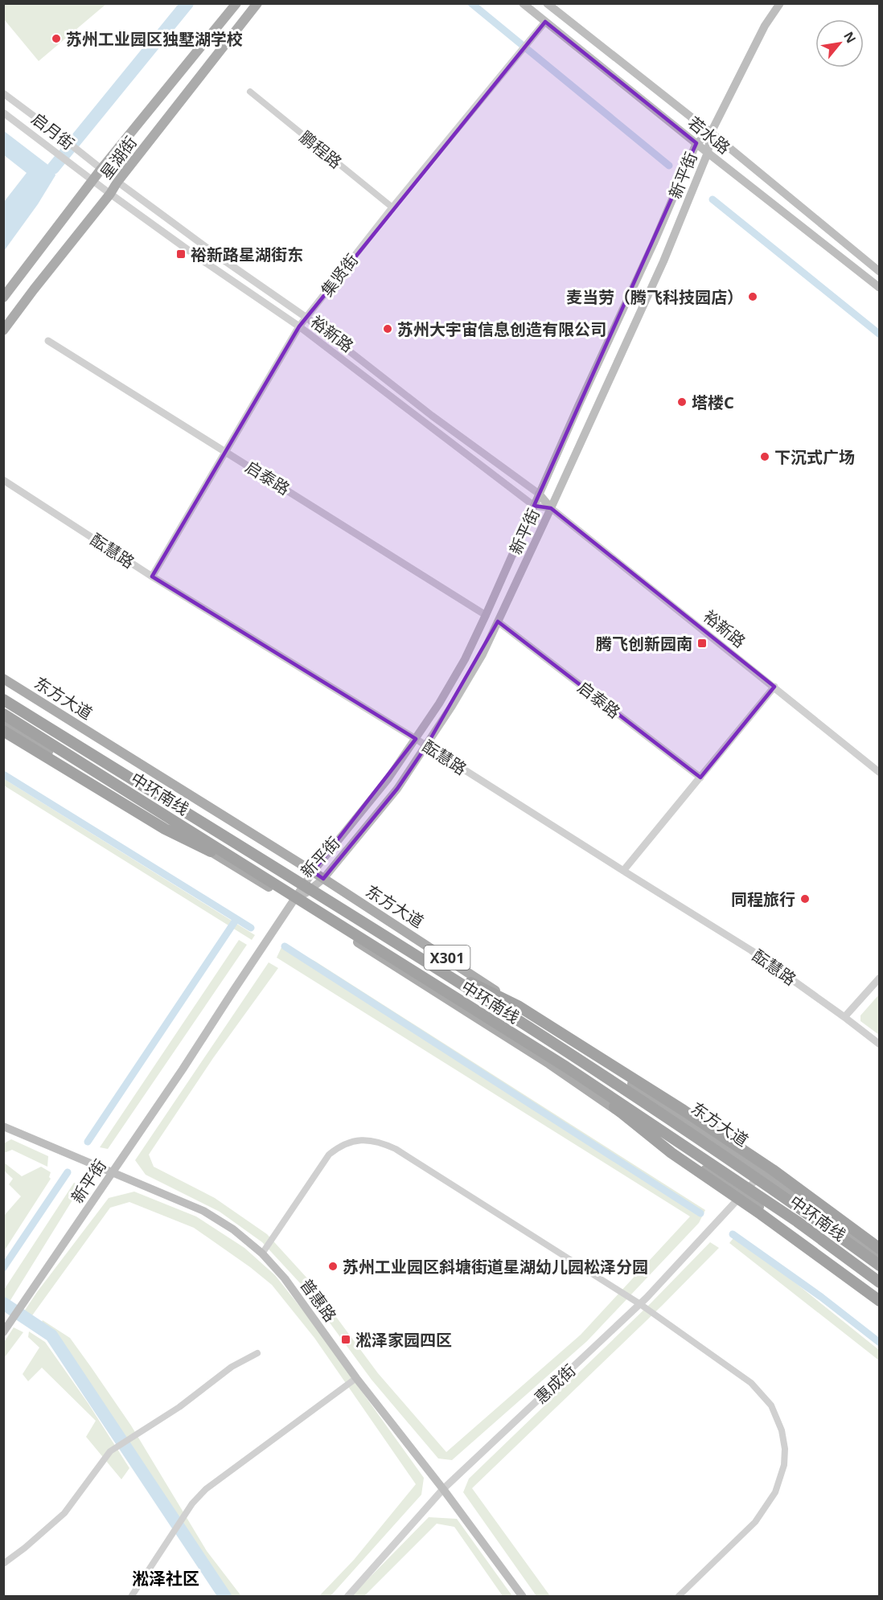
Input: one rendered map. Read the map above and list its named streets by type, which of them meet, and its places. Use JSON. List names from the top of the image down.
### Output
{
  "streets": {
    "highway": ["中环南线"],
    "main road": [
      "若水路",
      "星湖街",
      "新平街",
      "裕新路",
      "东方大道",
      "X301",
      "普惠路"
    ],
    "street": [
      "启月街",
      "鹏程路",
      "集贤街",
      "启泰路",
      "酝慧路",
      "惠成街"
    ]
  },
  "crossings": [
    ["启月街", "星湖街"],
    ["启月街", "裕新路"],
    ["若水路", "新平街"],
    ["若水路", "集贤街"],
    ["鹏程路", "集贤街"],
    ["星湖街", "裕新路"],
    ["新平街", "裕新路"],
    ["新平街", "启泰路"],
    ["新平街", "酝慧路"],
    ["新平街", "东方大道"],
    ["新平街", "X301"],
    ["新平街", "普惠路"],
    ["集贤街", "裕新路"],
    ["集贤街", "启泰路"],
    ["集贤街", "酝慧路"],
    ["东方大道", "惠成街"],
    ["X301", "惠成街"],
    ["普惠路", "惠成街"]
  ],
  "districts": ["淞泽社区"],
  "places": {
    "other": [
      "苏州工业园区独墅湖学校",
      "麦当劳（腾飞科技园店）",
      "苏州大宇宙信息创造有限公司",
      "塔楼C",
      "下沉式广场",
      "同程旅行",
      "苏州工业园区斜塘街道星湖幼儿园松泽分园"
    ],
    "transit": ["裕新路星湖街东", "腾飞创新园南", "淞泽家园四区"]
  },
  "north": "top right"
}
